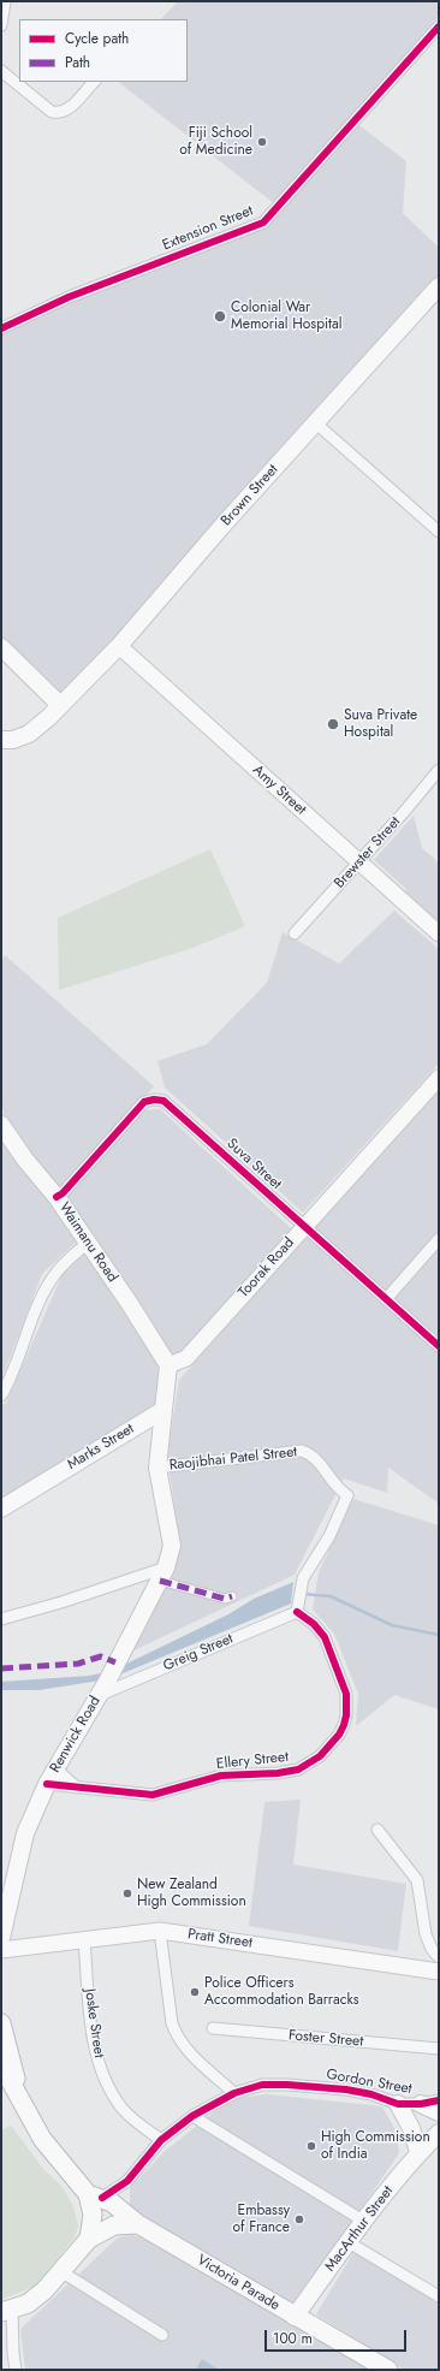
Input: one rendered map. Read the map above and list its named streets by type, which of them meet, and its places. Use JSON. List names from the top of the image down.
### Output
{
  "streets": {
    "highway": ["Victoria Parade"],
    "main road": [
      "Brown Street",
      "Amy Street",
      "Waimanu Road",
      "Toorak Road",
      "Marks Street",
      "Renwick Road",
      "Pratt Street",
      "MacArthur Street"
    ],
    "street": [
      "Extension Street",
      "Brewster Street",
      "Suva Street",
      "Raojibhai Patel Street",
      "Greig Street",
      "Ellery Street",
      "Joske Street",
      "Foster Street",
      "Gordon Street"
    ]
  },
  "crossings": [
    ["Brown Street", "Amy Street"],
    ["Amy Street", "Brewster Street"],
    ["Suva Street", "Waimanu Road"],
    ["Suva Street", "Toorak Road"],
    ["Waimanu Road", "Toorak Road"],
    ["Raojibhai Patel Street", "Greig Street"],
    ["Raojibhai Patel Street", "Ellery Street"],
    ["Greig Street", "Renwick Road"],
    ["Greig Street", "Ellery Street"],
    ["Renwick Road", "Ellery Street"],
    ["Pratt Street", "Joske Street"],
    ["Joske Street", "Gordon Street"],
    ["Gordon Street", "Victoria Parade"],
    ["MacArthur Street", "Victoria Parade"]
  ],
  "places": [
    "Fiji School of Medicine",
    "Colonial War Memorial Hospital",
    "Suva Private Hospital",
    "New Zealand High Commission",
    "Police Officers Accommodation Barracks",
    "High Commission of India",
    "Embassy of France"
  ],
  "legend": ["Cycle path", "Path"],
  "scale_bar": "100 m"
}
